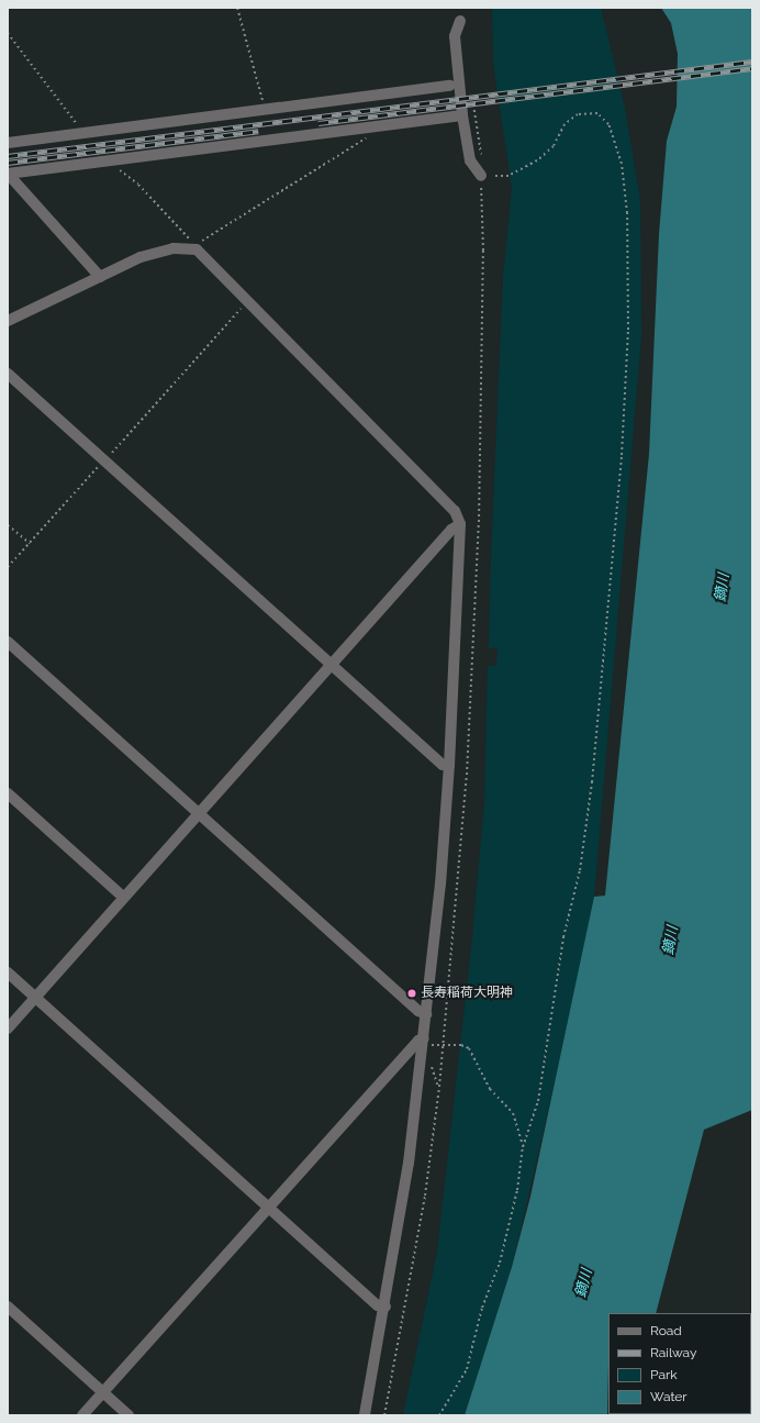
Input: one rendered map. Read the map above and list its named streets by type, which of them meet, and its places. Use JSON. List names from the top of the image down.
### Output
{
  "water": ["鏑川"],
  "places": ["長寿稲荷大明神"],
  "legend": [
    "Road",
    "Railway",
    "Park",
    "Water"
  ]
}
